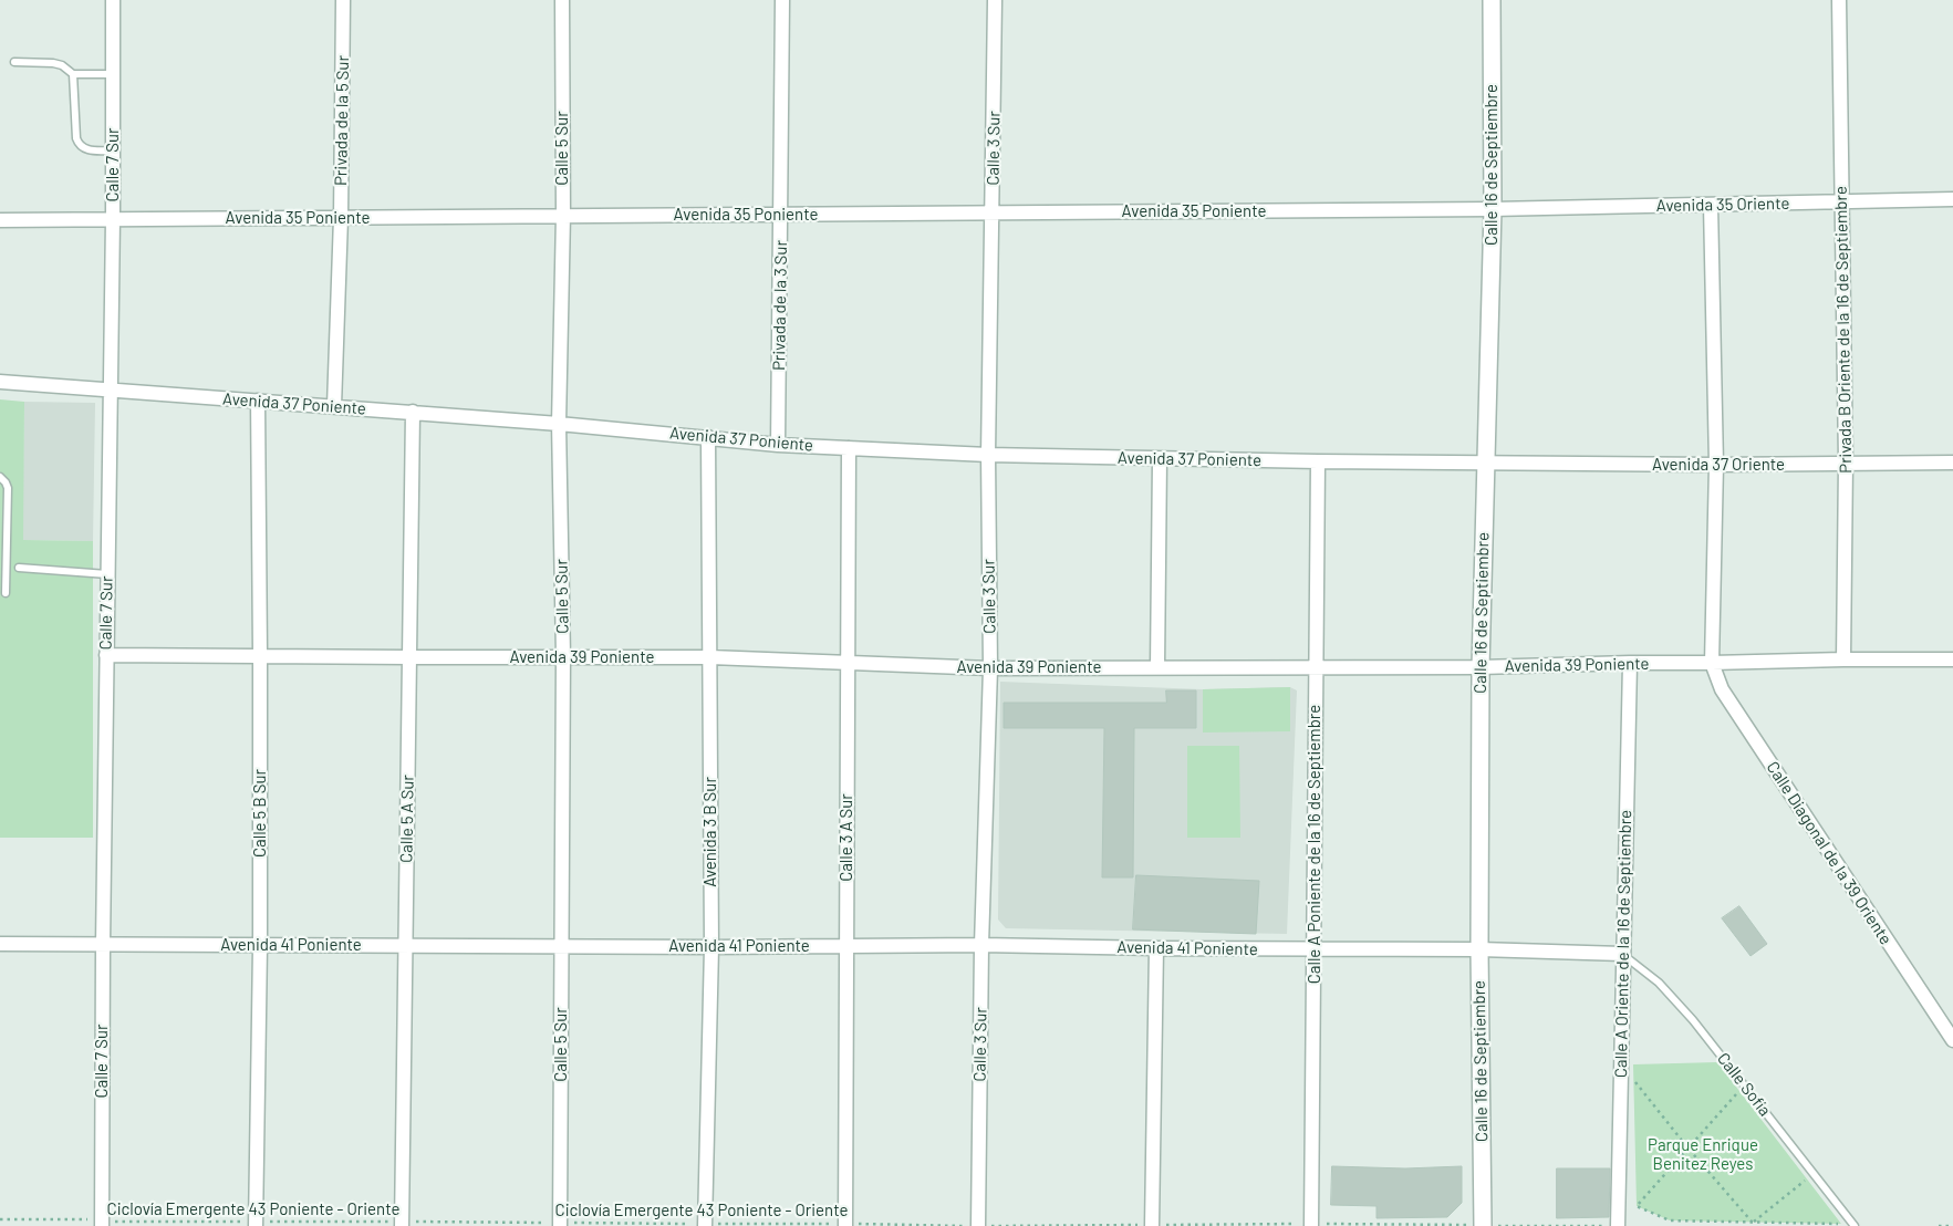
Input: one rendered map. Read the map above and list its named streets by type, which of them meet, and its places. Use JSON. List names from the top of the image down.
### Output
{
  "streets": {
    "street": [
      "Privada de la 5 Sur",
      "Calle 5 Sur",
      "Calle 3 Sur",
      "Calle 7 Sur",
      "Calle 16 de Septiembre",
      "Avenida 35 Oriente",
      "Avenida 35 Poniente",
      "Privada de la 3 Sur",
      "Privada B Oriente de la 16 de Septiembre",
      "Avenida 37 Poniente",
      "Avenida 37 Oriente",
      "Avenida 39 Poniente",
      "Calle 5 B Sur",
      "Calle 5 A Sur",
      "Avenida 3 B Sur",
      "Calle 3 A Sur",
      "Calle A Poniente de la 16 de Septiembre",
      "Calle Diagonal de la 39 Oriente",
      "Calle A Oriente de la 16 de Septiembre",
      "Avenida 41 Poniente"
    ],
    "lane": ["Calle Sofía"],
    "path": ["Ciclovía Emergente 43 Poniente - Oriente"]
  },
  "crossings": [
    ["Privada de la 5 Sur", "Avenida 35 Poniente"],
    ["Privada de la 5 Sur", "Avenida 37 Poniente"],
    ["Calle 5 Sur", "Avenida 35 Poniente"],
    ["Calle 5 Sur", "Avenida 37 Poniente"],
    ["Calle 5 Sur", "Avenida 39 Poniente"],
    ["Calle 5 Sur", "Avenida 41 Poniente"],
    ["Calle 5 Sur", "Ciclovía Emergente 43 Poniente - Oriente"],
    ["Calle 3 Sur", "Avenida 35 Poniente"],
    ["Calle 3 Sur", "Avenida 37 Poniente"],
    ["Calle 3 Sur", "Avenida 39 Poniente"],
    ["Calle 3 Sur", "Avenida 41 Poniente"],
    ["Calle 3 Sur", "Ciclovía Emergente 43 Poniente - Oriente"],
    ["Calle 7 Sur", "Avenida 35 Poniente"],
    ["Calle 7 Sur", "Avenida 37 Poniente"],
    ["Calle 7 Sur", "Avenida 39 Poniente"],
    ["Calle 7 Sur", "Avenida 41 Poniente"],
    ["Calle 7 Sur", "Ciclovía Emergente 43 Poniente - Oriente"],
    ["Calle 16 de Septiembre", "Avenida 35 Oriente"],
    ["Calle 16 de Septiembre", "Avenida 35 Poniente"],
    ["Calle 16 de Septiembre", "Avenida 37 Poniente"],
    ["Calle 16 de Septiembre", "Avenida 37 Oriente"],
    ["Calle 16 de Septiembre", "Avenida 39 Poniente"],
    ["Calle 16 de Septiembre", "Avenida 41 Poniente"],
    ["Calle 16 de Septiembre", "Ciclovía Emergente 43 Poniente - Oriente"],
    ["Avenida 35 Oriente", "Avenida 35 Poniente"],
    ["Avenida 35 Oriente", "Privada B Oriente de la 16 de Septiembre"],
    ["Avenida 35 Poniente", "Privada de la 3 Sur"],
    ["Privada de la 3 Sur", "Avenida 37 Poniente"],
    ["Privada B Oriente de la 16 de Septiembre", "Avenida 37 Oriente"],
    ["Privada B Oriente de la 16 de Septiembre", "Avenida 39 Poniente"],
    ["Avenida 37 Poniente", "Avenida 37 Oriente"],
    ["Avenida 37 Poniente", "Calle 5 B Sur"],
    ["Avenida 37 Poniente", "Calle 5 A Sur"],
    ["Avenida 37 Poniente", "Avenida 3 B Sur"],
    ["Avenida 37 Poniente", "Calle 3 A Sur"],
    ["Avenida 37 Poniente", "Calle A Poniente de la 16 de Septiembre"],
    ["Avenida 39 Poniente", "Calle 5 B Sur"],
    ["Avenida 39 Poniente", "Calle 5 A Sur"],
    ["Avenida 39 Poniente", "Avenida 3 B Sur"],
    ["Avenida 39 Poniente", "Calle 3 A Sur"],
    ["Avenida 39 Poniente", "Calle A Poniente de la 16 de Septiembre"],
    ["Avenida 39 Poniente", "Calle Diagonal de la 39 Oriente"],
    ["Avenida 39 Poniente", "Calle A Oriente de la 16 de Septiembre"],
    ["Calle 5 B Sur", "Avenida 41 Poniente"],
    ["Calle 5 B Sur", "Ciclovía Emergente 43 Poniente - Oriente"],
    ["Calle 5 A Sur", "Avenida 41 Poniente"],
    ["Calle 5 A Sur", "Ciclovía Emergente 43 Poniente - Oriente"],
    ["Avenida 3 B Sur", "Avenida 41 Poniente"],
    ["Avenida 3 B Sur", "Ciclovía Emergente 43 Poniente - Oriente"],
    ["Calle 3 A Sur", "Avenida 41 Poniente"],
    ["Calle 3 A Sur", "Ciclovía Emergente 43 Poniente - Oriente"],
    ["Calle A Poniente de la 16 de Septiembre", "Avenida 41 Poniente"],
    ["Calle A Poniente de la 16 de Septiembre", "Ciclovía Emergente 43 Poniente - Oriente"],
    ["Calle A Oriente de la 16 de Septiembre", "Avenida 41 Poniente"],
    ["Calle A Oriente de la 16 de Septiembre", "Calle Sofía"],
    ["Calle A Oriente de la 16 de Septiembre", "Ciclovía Emergente 43 Poniente - Oriente"],
    ["Avenida 41 Poniente", "Calle Sofía"]
  ],
  "parks": ["Parque Enrique Benitez Reyes"]
}
